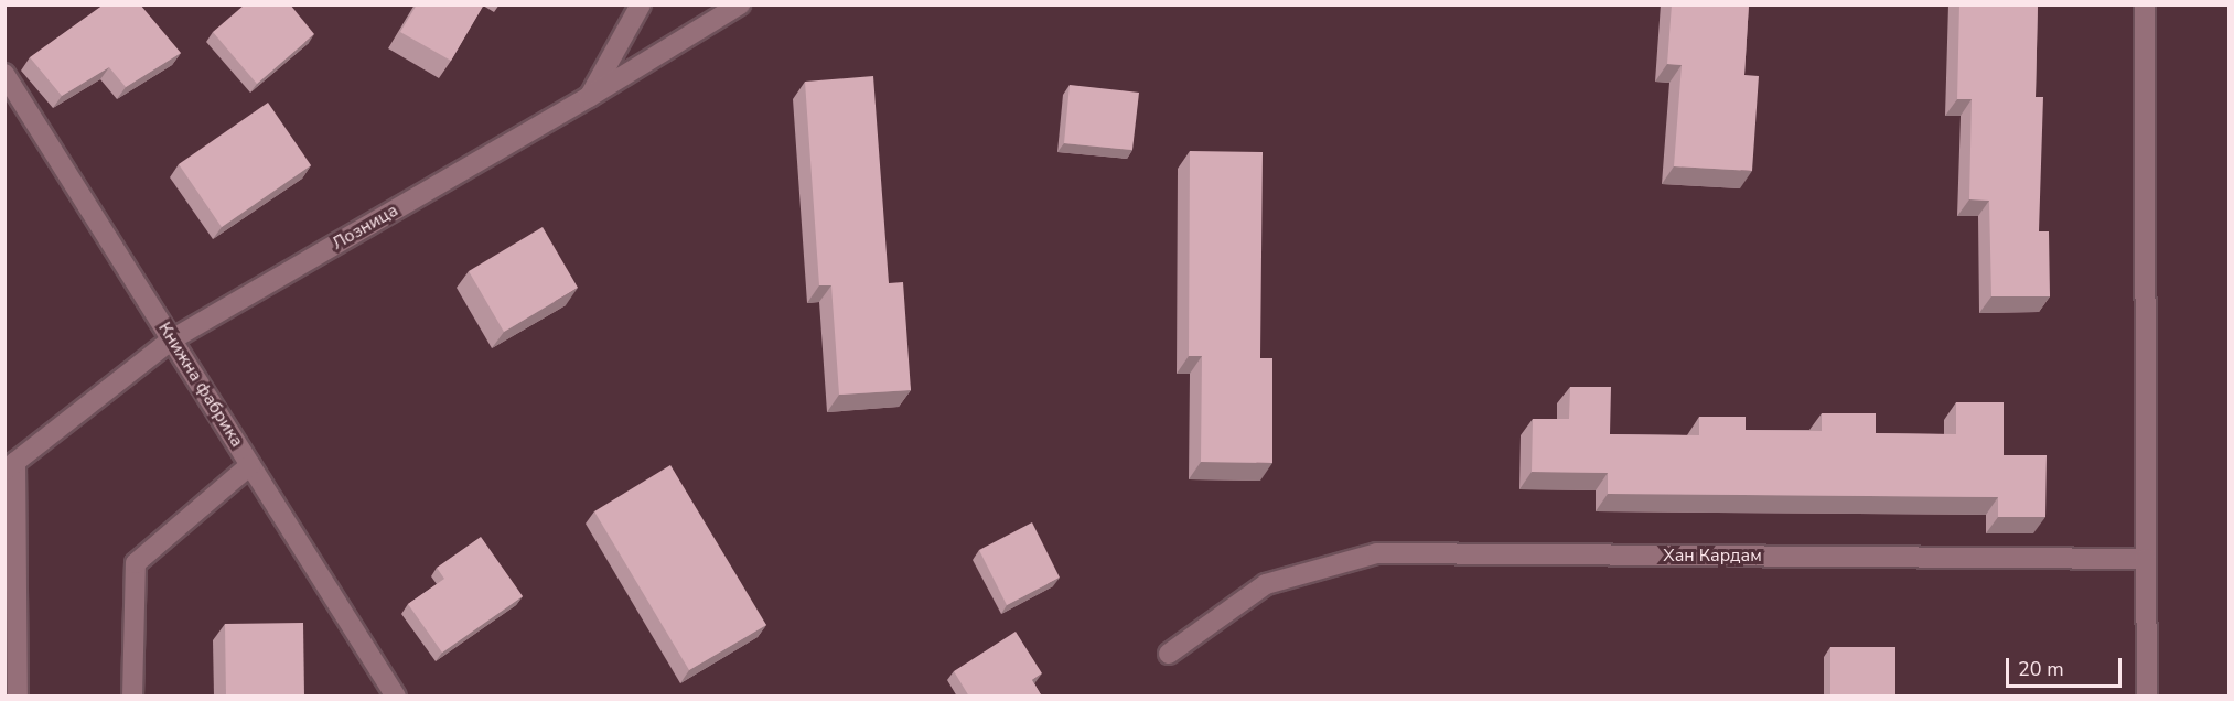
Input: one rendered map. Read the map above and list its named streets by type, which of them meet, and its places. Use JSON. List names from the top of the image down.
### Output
{
  "streets": {
    "street": ["Лозница", "Книжна фабрика", "Хан Кардам"]
  },
  "crossings": [
    ["Лозница", "Книжна фабрика"]
  ],
  "scale_bar": "20 m"
}
